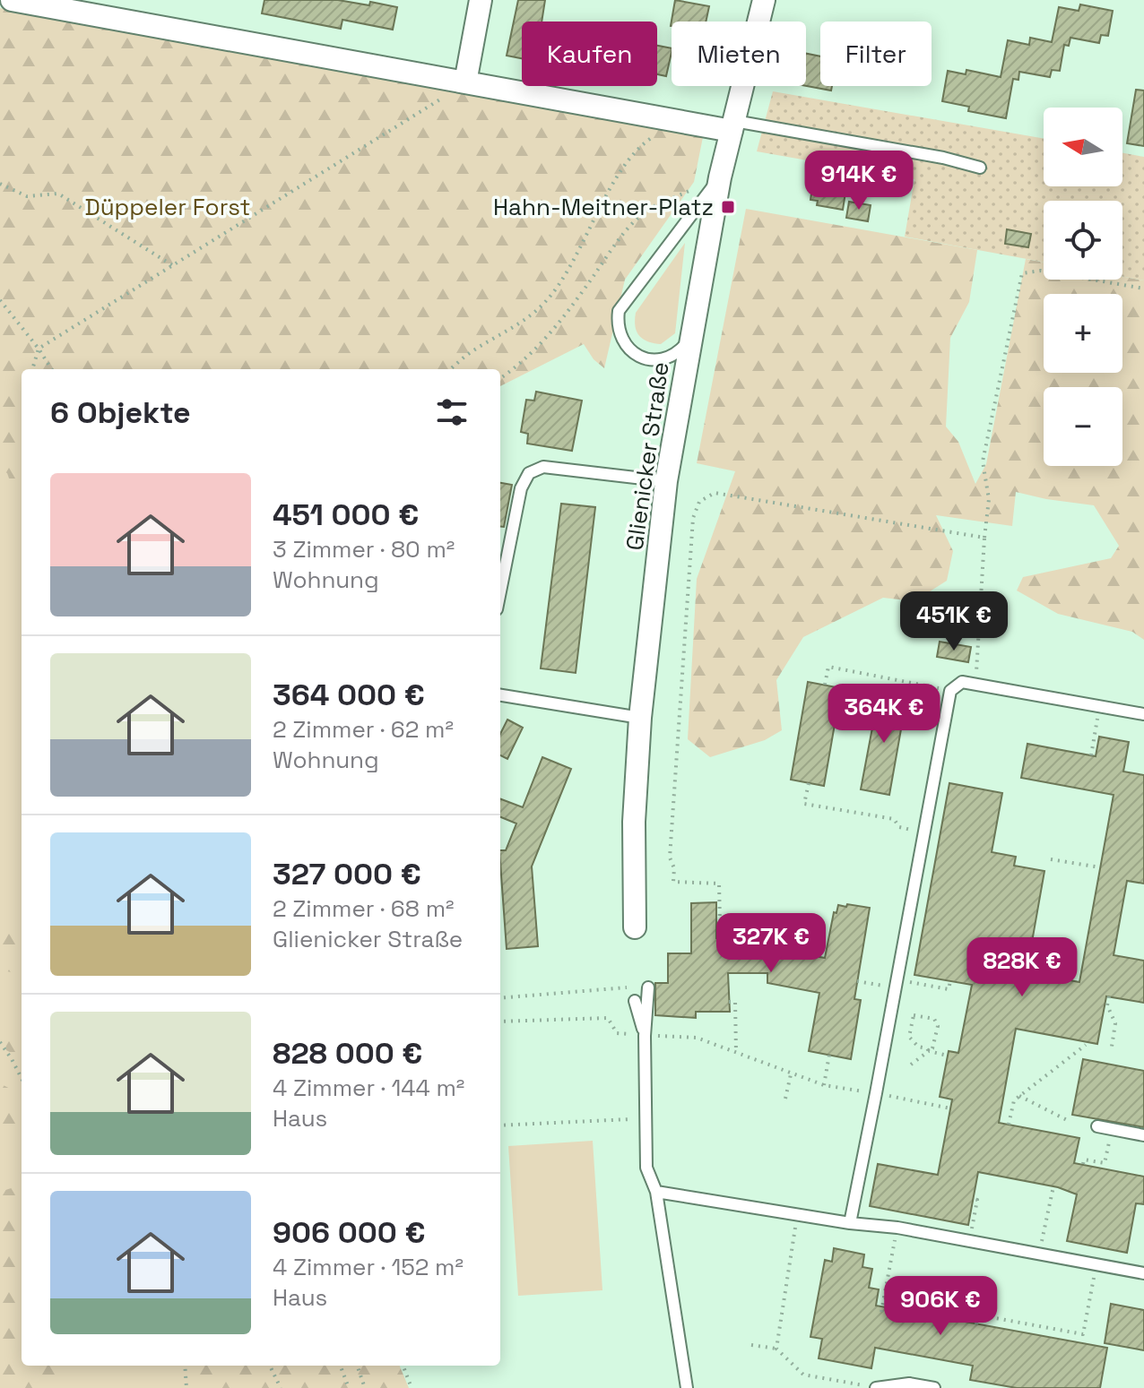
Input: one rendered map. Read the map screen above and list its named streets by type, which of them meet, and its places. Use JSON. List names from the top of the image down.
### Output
{
  "streets": {
    "street": ["Glienicker Straße"]
  },
  "parks": ["Düppeler Forst"],
  "places": {
    "transit": ["Hahn-Meitner-Platz"]
  },
  "north": "left",
  "page": {
    "chip": ["Kaufen", "Mieten", "Filter"],
    "map_buttons": ["+", "−"],
    "price": [
      "914K €",
      "451K €",
      "364K €",
      "327K €",
      "828K €",
      "906K €"
    ],
    "heading": "6 Objekte",
    "list": [
      {
        "name": "451 000 €",
        "note": "3 Zimmer · 80 m² · Wohnung"
      },
      {
        "name": "364 000 €",
        "note": "2 Zimmer · 62 m² · Wohnung"
      },
      {
        "name": "327 000 €",
        "note": "2 Zimmer · 68 m² · Glienicker Straße"
      },
      {
        "name": "828 000 €",
        "note": "4 Zimmer · 144 m² · Haus"
      },
      {
        "name": "906 000 €",
        "note": "4 Zimmer · 152 m² · Haus"
      }
    ]
  }
}
